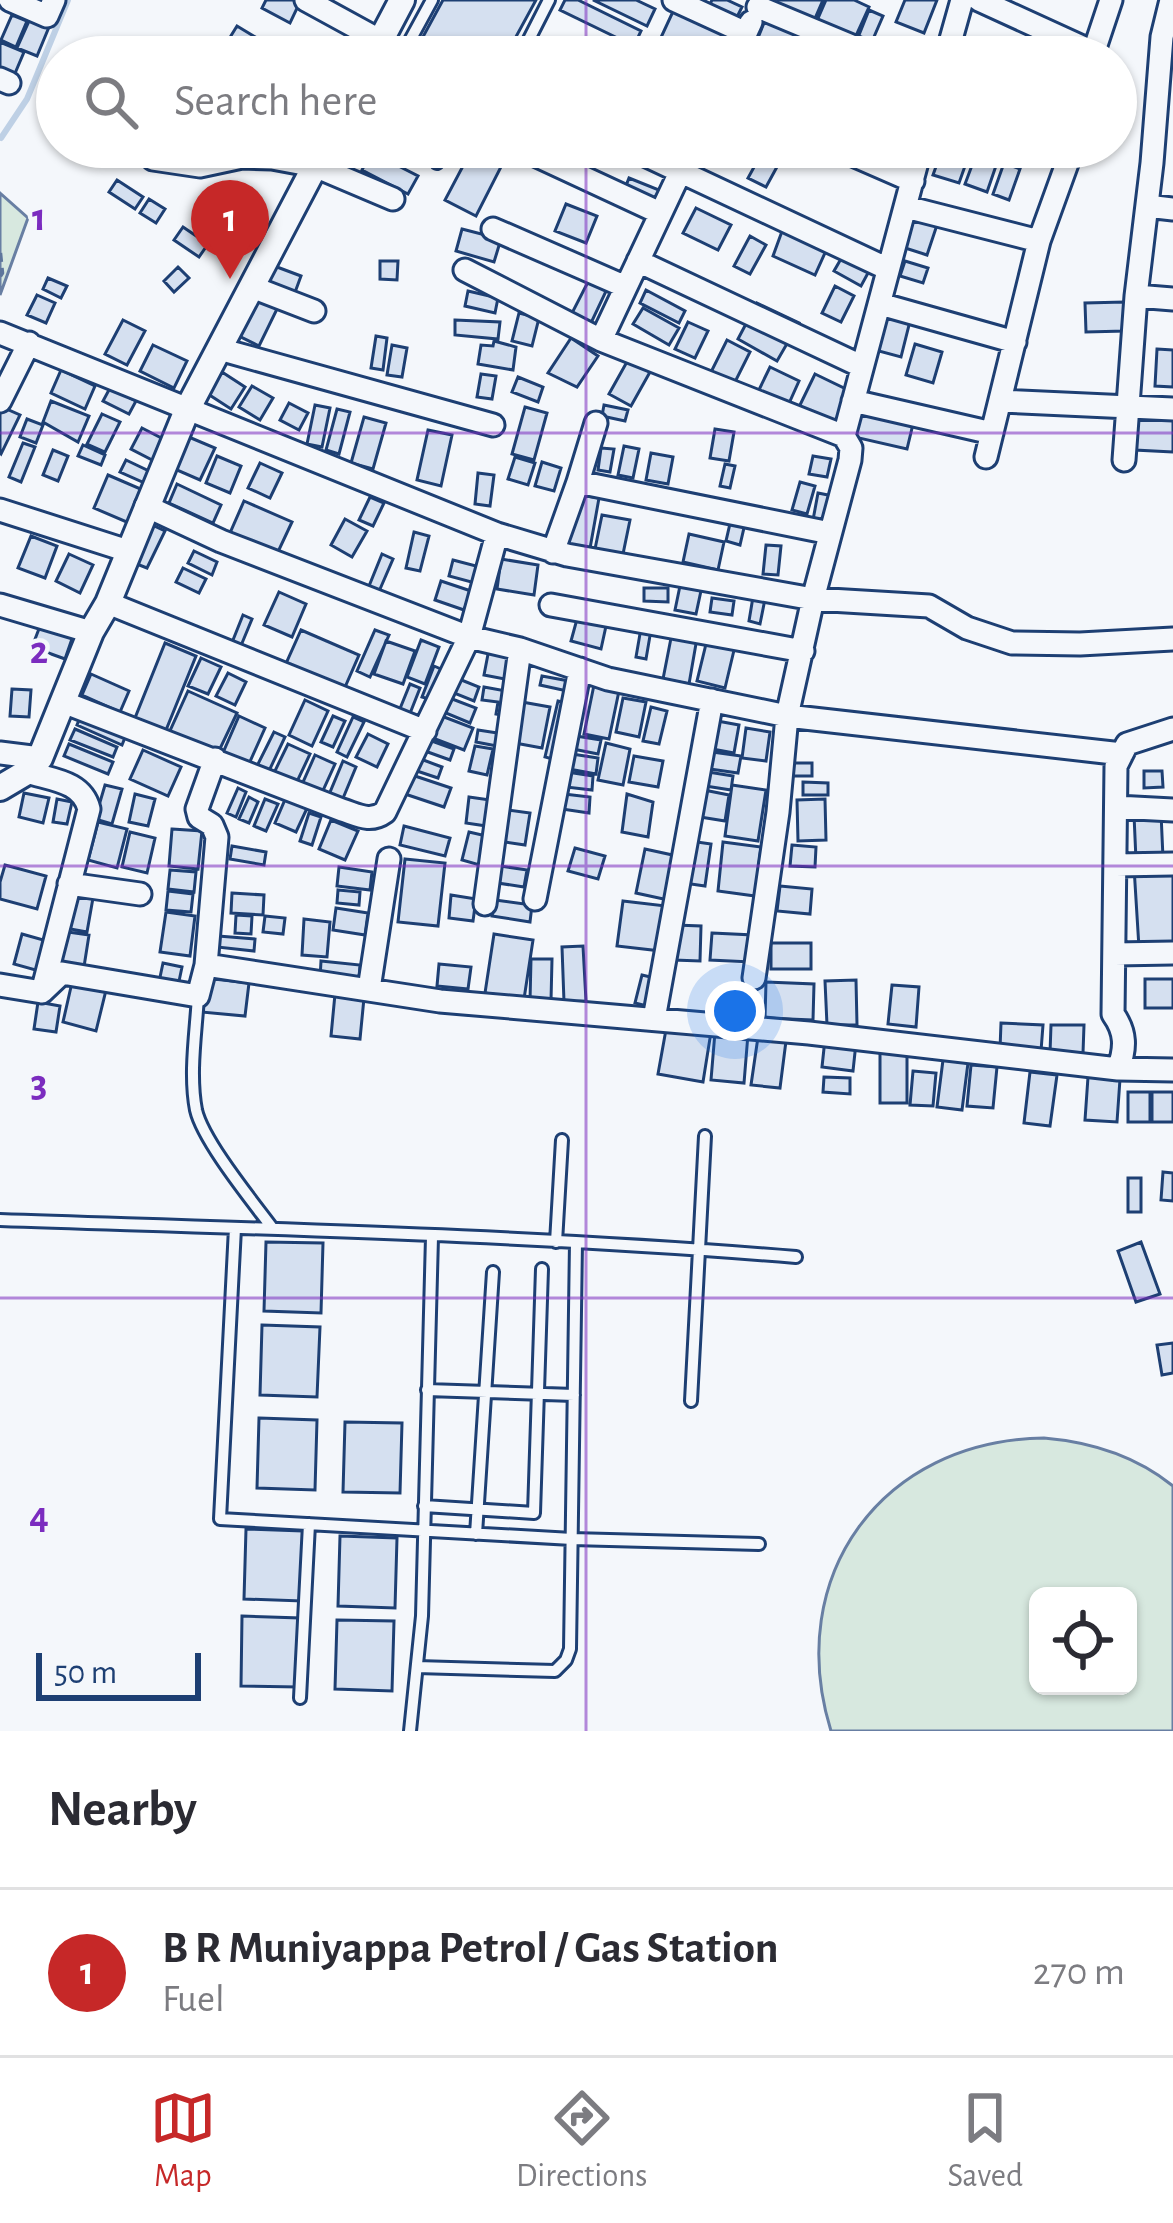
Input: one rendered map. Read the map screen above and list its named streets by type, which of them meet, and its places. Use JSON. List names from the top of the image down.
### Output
{
  "scale_bar": "50 m",
  "page": {
    "search": "Search here",
    "pins": "1",
    "scale": "50 m",
    "heading": "Nearby",
    "list": [
      {
        "mark": "1",
        "name": "B R Muniyappa Petrol / Gas Station",
        "note": "Fuel",
        "value": "270 m"
      }
    ],
    "nav": ["Map", "Directions", "Saved"]
  },
  "grid": {
    "rows": [
      "1",
      "2",
      "3",
      "4"
    ]
  }
}
